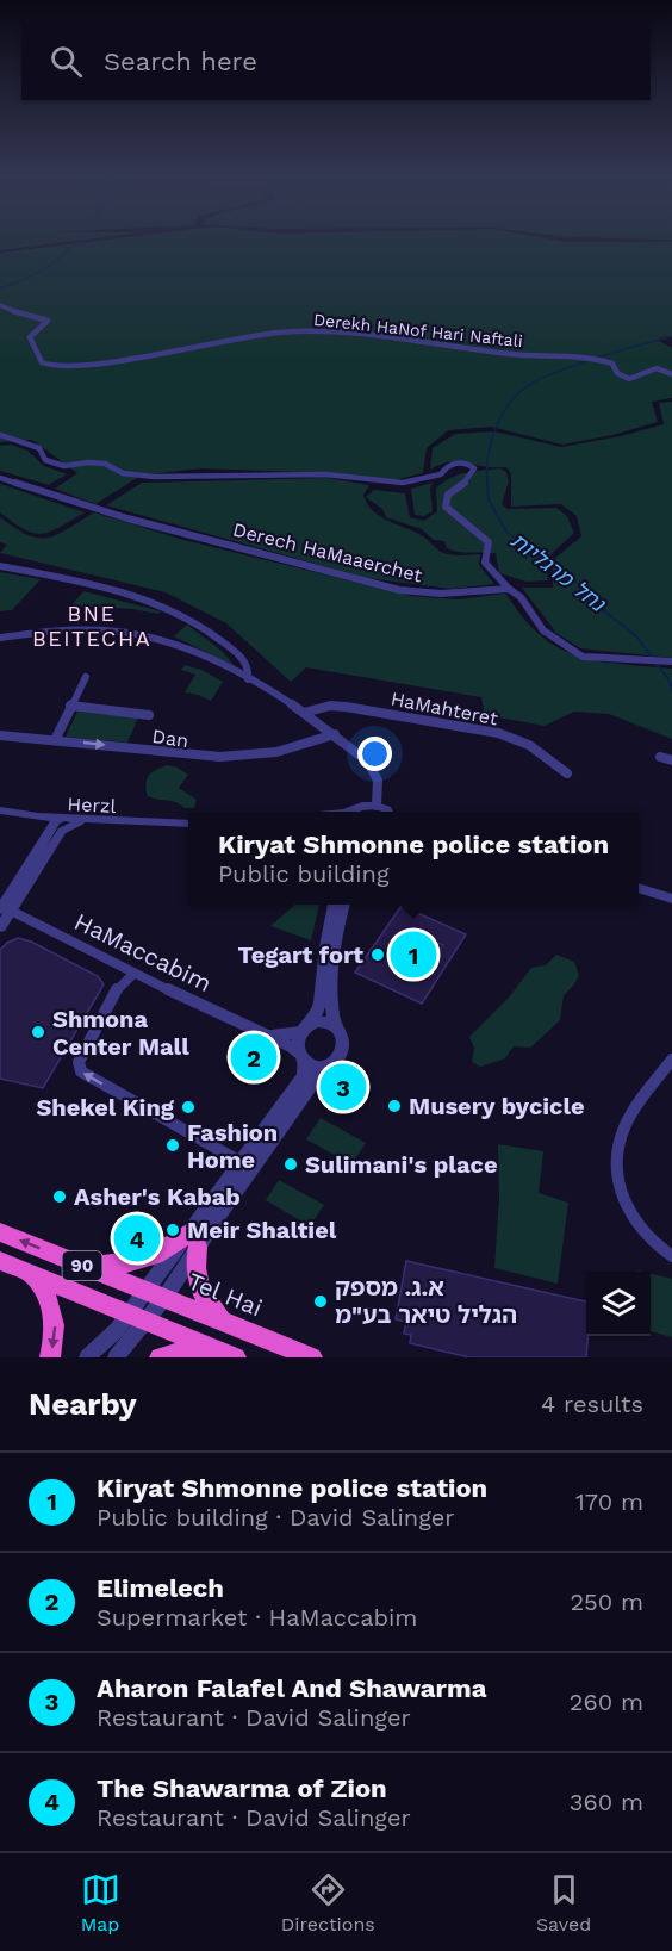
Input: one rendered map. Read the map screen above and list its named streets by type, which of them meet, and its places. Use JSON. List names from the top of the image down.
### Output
{
  "streets": {
    "highway": ["90", "Tel Hai"],
    "street": [
      "Derekh HaNof Hari Naftali",
      "Derech HaMaaerchet",
      "HaMahteret",
      "Dan",
      "Herzl",
      "HaMaccabim"
    ]
  },
  "one_way": ["Dan"],
  "districts": ["BNE BEITECHA"],
  "water": ["נחל מרגליות"],
  "places": [
    "Tegart fort",
    "Shmona Center Mall",
    "Musery bycicle",
    "Shekel King",
    "Fashion Home",
    "Sulimani's place",
    "Asher's Kabab",
    "Meir Shaltiel",
    "א.ג. מספק הגליל טיאר בע\"מ"
  ],
  "page": {
    "search": "Search here",
    "popup": ["Kiryat Shmonne police station", "Public building"],
    "pins": [
      "1",
      "2",
      "3",
      "4"
    ],
    "heading": ["Nearby", "4 results"],
    "list": [
      {
        "mark": "1",
        "name": "Kiryat Shmonne police station",
        "note": "Public building · David Salinger",
        "value": "170 m"
      },
      {
        "mark": "2",
        "name": "Elimelech",
        "note": "Supermarket · HaMaccabim",
        "value": "250 m"
      },
      {
        "mark": "3",
        "name": "Aharon Falafel And Shawarma",
        "note": "Restaurant · David Salinger",
        "value": "260 m"
      },
      {
        "mark": "4",
        "name": "The Shawarma of Zion",
        "note": "Restaurant · David Salinger",
        "value": "360 m"
      }
    ],
    "nav": ["Map", "Directions", "Saved"]
  }
}
